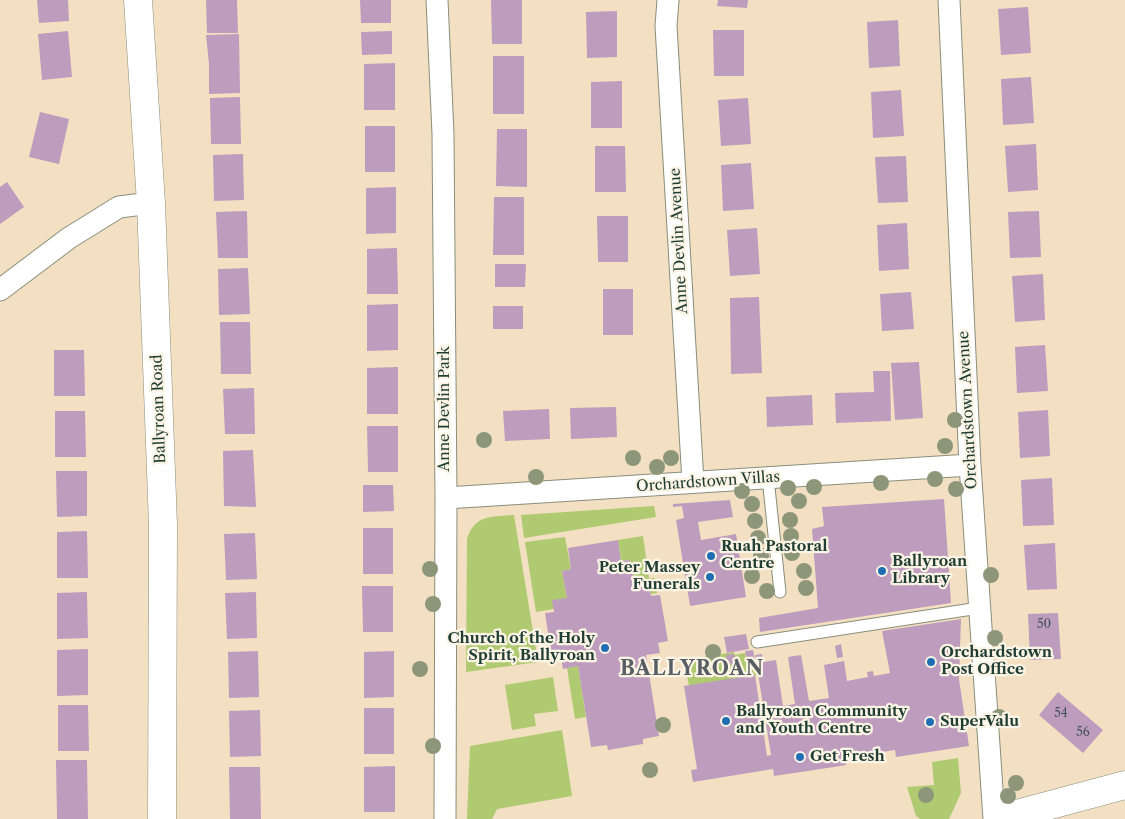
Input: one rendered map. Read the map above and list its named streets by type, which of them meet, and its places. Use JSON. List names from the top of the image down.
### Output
{
  "streets": {
    "main road": ["Ballyroan Road"],
    "street": [
      "Anne Devlin Avenue",
      "Anne Devlin Park",
      "Orchardstown Avenue",
      "Orchardstown Villas"
    ]
  },
  "crossings": [
    ["Anne Devlin Avenue", "Orchardstown Villas"],
    ["Anne Devlin Park", "Orchardstown Villas"],
    ["Orchardstown Avenue", "Orchardstown Villas"]
  ],
  "districts": ["BALLYROAN"],
  "places": [
    "Ruah Pastoral Centre",
    "Ballyroan Library",
    "Peter Massey Funerals",
    "Church of the Holy Spirit, Ballyroan",
    "Orchardstown Post Office",
    "Ballyroan Community and Youth Centre",
    "SuperValu",
    "Get Fresh"
  ],
  "house_numbers": ["50", "54", "56"]
}
